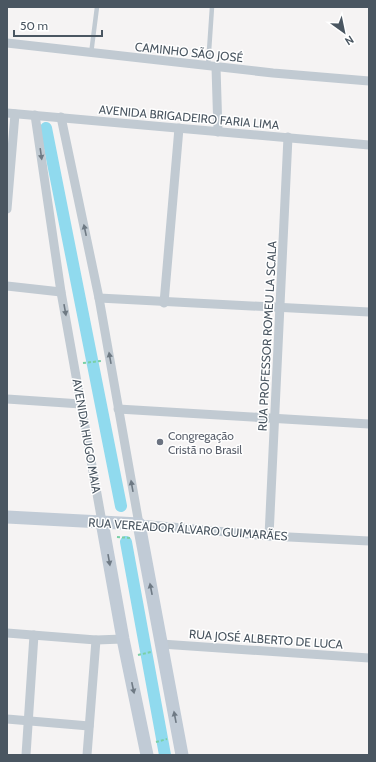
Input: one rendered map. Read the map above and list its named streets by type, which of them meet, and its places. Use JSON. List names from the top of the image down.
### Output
{
  "streets": {
    "street": [
      "CAMINHO SÃO JOSÉ",
      "AVENIDA BRIGADEIRO FARIA LIMA",
      "RUA PROFESSOR ROMEU LA SCALA",
      "AVENIDA HUGO MAIA",
      "RUA VEREADOR ÁLVARO GUIMARÃES",
      "RUA JOSÉ ALBERTO DE LUCA"
    ]
  },
  "crossings": [
    ["AVENIDA BRIGADEIRO FARIA LIMA", "RUA PROFESSOR ROMEU LA SCALA"],
    ["AVENIDA BRIGADEIRO FARIA LIMA", "AVENIDA HUGO MAIA"],
    ["RUA PROFESSOR ROMEU LA SCALA", "RUA VEREADOR ÁLVARO GUIMARÃES"],
    ["AVENIDA HUGO MAIA", "RUA VEREADOR ÁLVARO GUIMARÃES"]
  ],
  "places": ["Congregação Cristã no Brasil"],
  "scale_bar": "50 m",
  "north": "bottom right"
}
